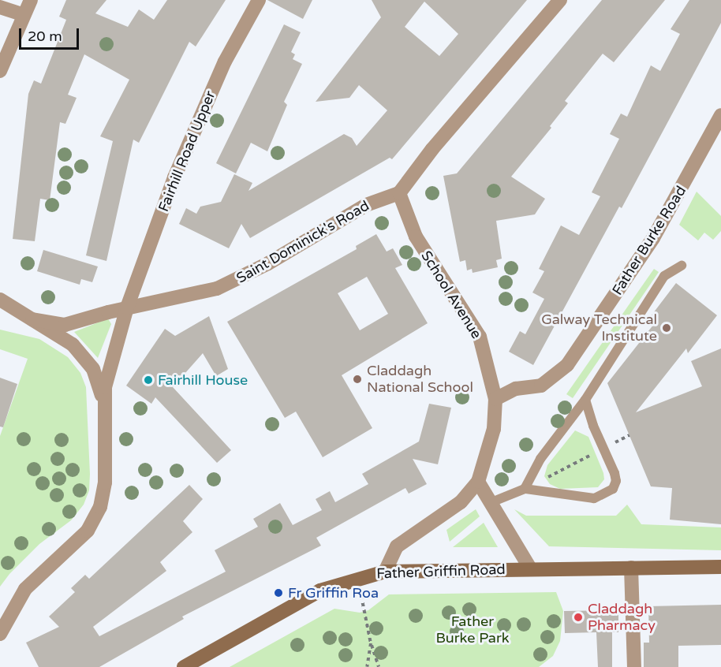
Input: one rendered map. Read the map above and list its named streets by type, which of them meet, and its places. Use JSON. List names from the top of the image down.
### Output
{
  "streets": {
    "main road": ["Father Griffin Road"],
    "street": [
      "Fairhill Road Upper",
      "Father Burke Road",
      "Saint Dominick's Road",
      "School Avenue"
    ]
  },
  "crossings": [
    ["Fairhill Road Upper", "Saint Dominick's Road"],
    ["Father Burke Road", "School Avenue"],
    ["Saint Dominick's Road", "School Avenue"]
  ],
  "parks": ["Father Burke Park"],
  "places": [
    "Galway Technical Institute",
    "Claddagh National School",
    "Fairhill House",
    "Fr Griffin Roa",
    "Claddagh Pharmacy"
  ],
  "scale_bar": "20 m"
}
